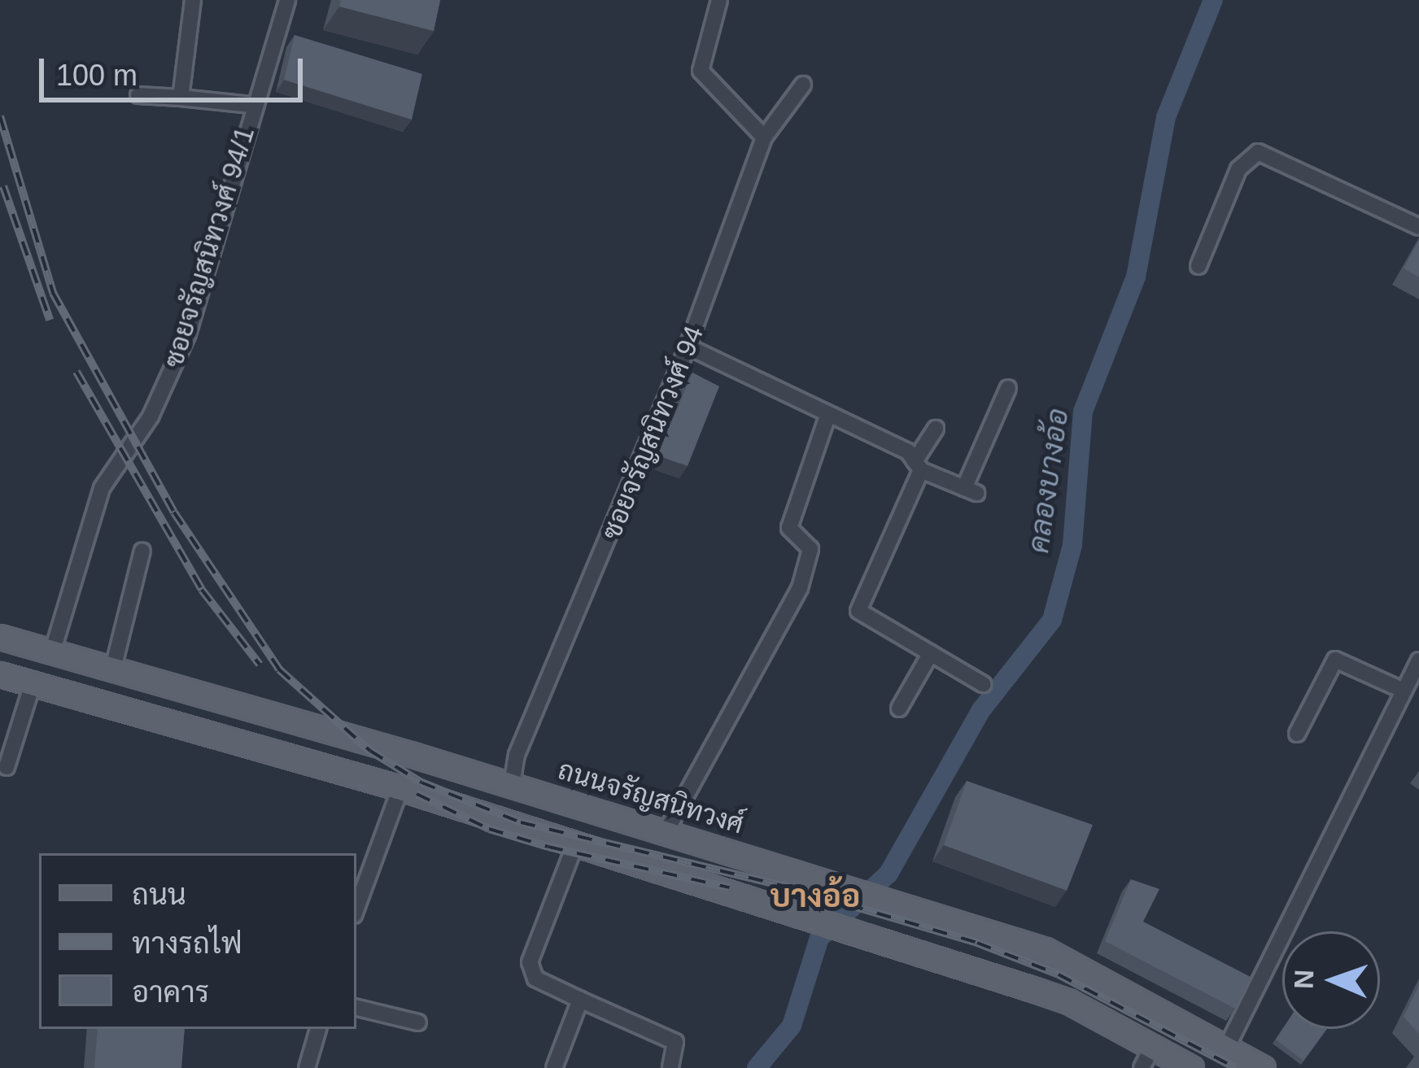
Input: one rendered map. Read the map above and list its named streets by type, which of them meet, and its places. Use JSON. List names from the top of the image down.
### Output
{
  "streets": {
    "main road": ["ถนนจรัญสนิทวงศ์"],
    "street": ["ซอยจรัญสนิทวงศ์ 94/1", "ซอยจรัญสนิทวงศ์ 94"]
  },
  "crossings": [
    ["ซอยจรัญสนิทวงศ์ 94/1", "ถนนจรัญสนิทวงศ์"],
    ["ซอยจรัญสนิทวงศ์ 94", "ถนนจรัญสนิทวงศ์"]
  ],
  "districts": ["บางอ้อ"],
  "water": ["คลองบางอ้อ"],
  "legend": ["ถนน", "ทางรถไฟ", "อาคาร"],
  "scale_bar": "100 m",
  "north": "left"
}
